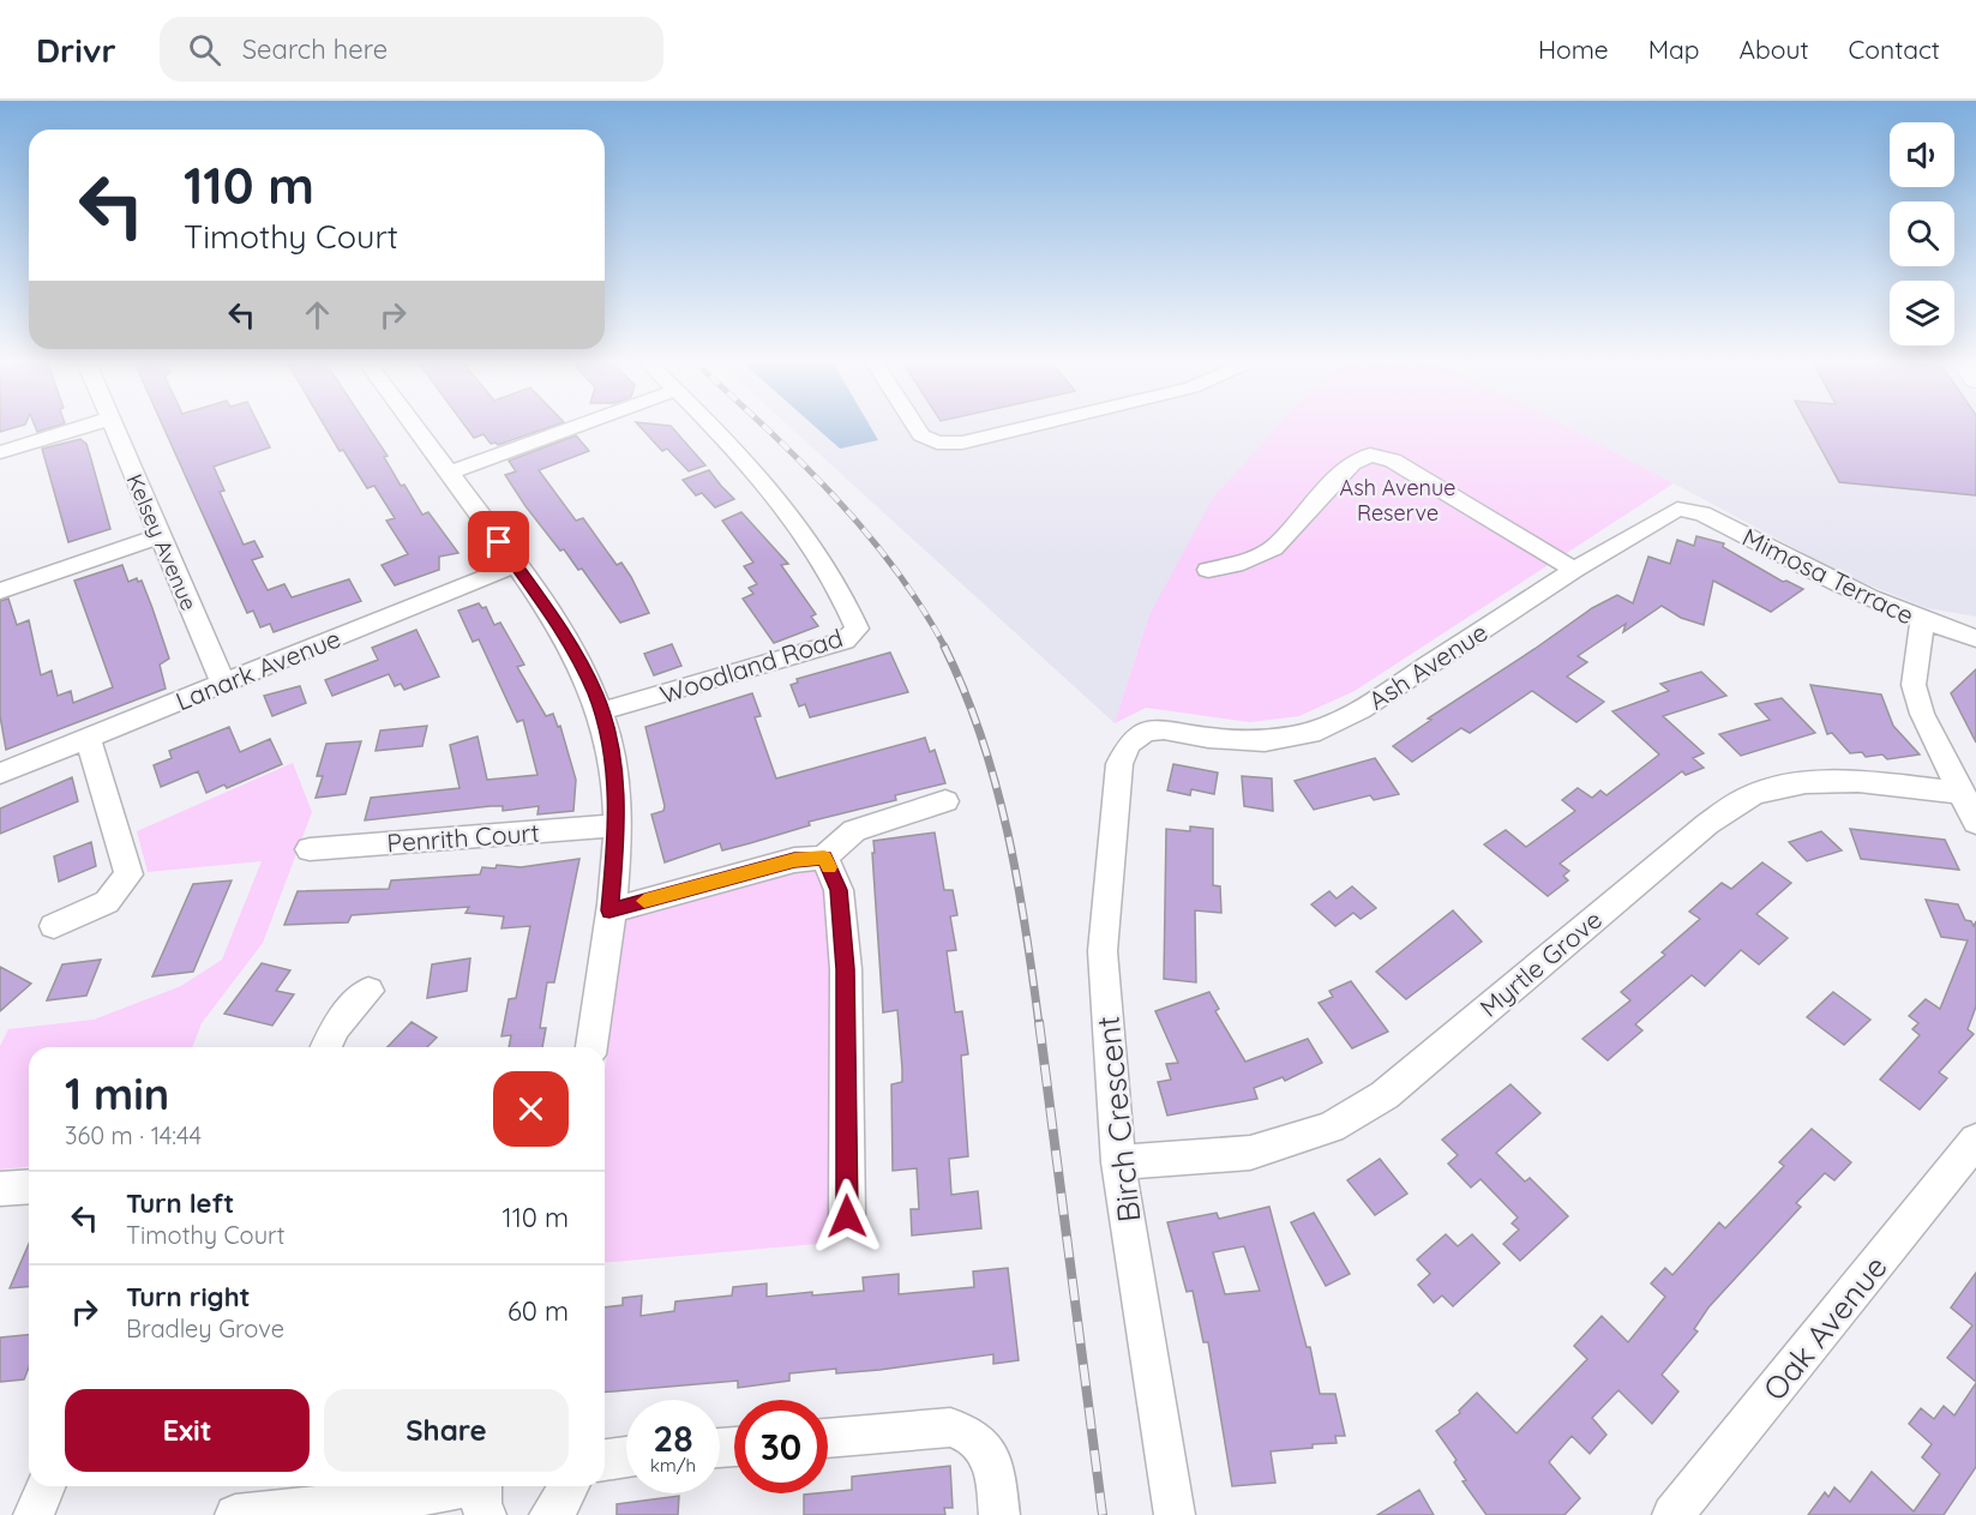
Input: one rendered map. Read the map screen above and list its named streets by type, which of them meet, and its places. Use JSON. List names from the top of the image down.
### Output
{
  "streets": {
    "street": [
      "Kelsey Avenue",
      "Mimosa Terrace",
      "Woodland Road",
      "Ash Avenue",
      "Lanark Avenue",
      "Penrith Court",
      "Myrtle Grove",
      "Birch Crescent",
      "Oak Avenue"
    ]
  },
  "crossings": [
    ["Kelsey Avenue", "Lanark Avenue"],
    ["Mimosa Terrace", "Ash Avenue"],
    ["Ash Avenue", "Birch Crescent"],
    ["Myrtle Grove", "Birch Crescent"]
  ],
  "parks": ["Ash Avenue Reserve"],
  "page": {
    "header": "Drivr",
    "search": "Search here",
    "nav": [
      "Home",
      "Map",
      "About",
      "Contact"
    ],
    "turn": ["110 m", "Timothy Court"],
    "heading": ["1 min", "360 m · 14:44"],
    "list": [
      {
        "name": "Turn left",
        "note": "Timothy Court",
        "value": "110 m"
      },
      {
        "name": "Turn right",
        "note": "Bradley Grove",
        "value": "60 m"
      }
    ],
    "buttons": ["Exit", "Share"],
    "speed": "28 km/h",
    "limit": "30"
  }
}
